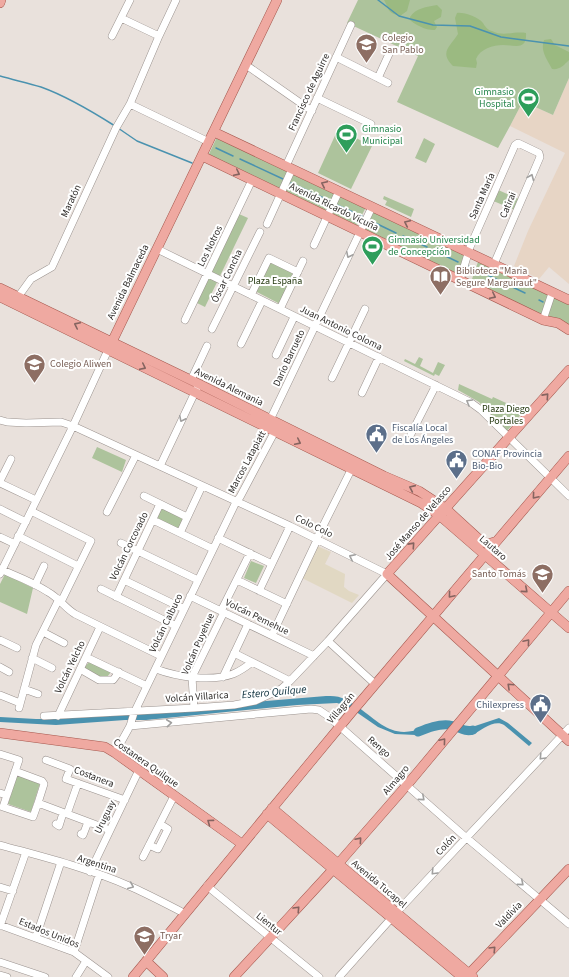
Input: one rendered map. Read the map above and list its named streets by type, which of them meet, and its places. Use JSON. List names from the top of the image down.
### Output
{
  "streets": {
    "main road": [
      "Avenida Ricardo Vicuña",
      "Avenida Balmaceda",
      "Avenida Alemania",
      "José Manso de Velasco",
      "Colo Colo",
      "Lautaro",
      "Villagrán",
      "Costanera Quilque",
      "Almagro",
      "Avenida Tucapel",
      "Valdivia"
    ],
    "street": [
      "Francisco de Aguirre",
      "Santa María",
      "Maratón",
      "Catirai",
      "Los Notros",
      "Óscar Concha",
      "Juan Antonio Coloma",
      "Darío Barrueto",
      "Marcos Latapiatt",
      "Volcán Corcovado",
      "Volcán Pemehue",
      "Volcán Calbuco",
      "Volcán Puyehue",
      "Volcán Yelcho",
      "Volcán Villarica",
      "Rengo",
      "Costanera",
      "Uruguay",
      "Colón",
      "Argentina",
      "Lientur",
      "Estados Unidos"
    ]
  },
  "crossings": [
    ["Francisco de Aguirre", "Avenida Ricardo Vicuña"],
    ["Santa María", "Catirai"],
    ["Santa María", "Avenida Ricardo Vicuña"],
    ["Maratón", "Avenida Alemania"],
    ["Catirai", "Avenida Ricardo Vicuña"],
    ["Avenida Ricardo Vicuña", "Los Notros"],
    ["Avenida Ricardo Vicuña", "Avenida Balmaceda"],
    ["Avenida Ricardo Vicuña", "Darío Barrueto"],
    ["Los Notros", "Juan Antonio Coloma"],
    ["Óscar Concha", "Juan Antonio Coloma"],
    ["Avenida Balmaceda", "Juan Antonio Coloma"],
    ["Avenida Balmaceda", "Avenida Alemania"],
    ["Avenida Balmaceda", "Colo Colo"],
    ["Juan Antonio Coloma", "Darío Barrueto"],
    ["Juan Antonio Coloma", "José Manso de Velasco"],
    ["Juan Antonio Coloma", "Villagrán"],
    ["Darío Barrueto", "Avenida Alemania"],
    ["Avenida Alemania", "Marcos Latapiatt"],
    ["Avenida Alemania", "José Manso de Velasco"],
    ["Avenida Alemania", "Lautaro"],
    ["Marcos Latapiatt", "Colo Colo"],
    ["Marcos Latapiatt", "Volcán Calbuco"],
    ["José Manso de Velasco", "Colo Colo"],
    ["José Manso de Velasco", "Lautaro"],
    ["José Manso de Velasco", "Volcán Pemehue"],
    ["José Manso de Velasco", "Volcán Villarica"],
    ["Colo Colo", "Volcán Calbuco"],
    ["Colo Colo", "Villagrán"],
    ["Colo Colo", "Almagro"],
    ["Colo Colo", "Colón"],
    ["Lautaro", "Villagrán"],
    ["Lautaro", "Almagro"],
    ["Volcán Pemehue", "Volcán Calbuco"],
    ["Volcán Pemehue", "Volcán Puyehue"],
    ["Volcán Calbuco", "Volcán Villarica"],
    ["Volcán Calbuco", "Rengo"],
    ["Volcán Calbuco", "Costanera Quilque"],
    ["Volcán Puyehue", "Volcán Villarica"],
    ["Volcán Yelcho", "Volcán Villarica"],
    ["Villagrán", "Rengo"],
    ["Villagrán", "Costanera Quilque"],
    ["Villagrán", "Argentina"],
    ["Villagrán", "Avenida Tucapel"],
    ["Villagrán", "Lientur"],
    ["Rengo", "Almagro"],
    ["Rengo", "Colón"],
    ["Rengo", "Valdivia"],
    ["Costanera Quilque", "Uruguay"],
    ["Costanera", "Uruguay"],
    ["Almagro", "Avenida Tucapel"],
    ["Almagro", "Lientur"],
    ["Uruguay", "Argentina"],
    ["Colón", "Avenida Tucapel"],
    ["Avenida Tucapel", "Valdivia"]
  ],
  "one_way": [
    "Catirai",
    "José Manso de Velasco",
    "Lautaro",
    "Almagro",
    "Colón",
    "Argentina",
    "Valdivia"
  ],
  "water": ["Estero Quilque"],
  "parks": ["Plaza España", "Plaza Diego Portales"],
  "places": {
    "school or university": [
      "Colegio San Pablo",
      "Colegio Aliwen",
      "Santo Tomás",
      "Tryar"
    ],
    "sports": ["Gimnasio Hospital", "Gimnasio Municipal", "Gimnasio Universidad de Concepción"],
    "library": ["Biblioteca \"Maria Segure Marguiraut\""],
    "public building": ["Fiscalía Local de Los Ángeles", "CONAF Provincia Bio-Bio", "Chilexpress"]
  }
}
